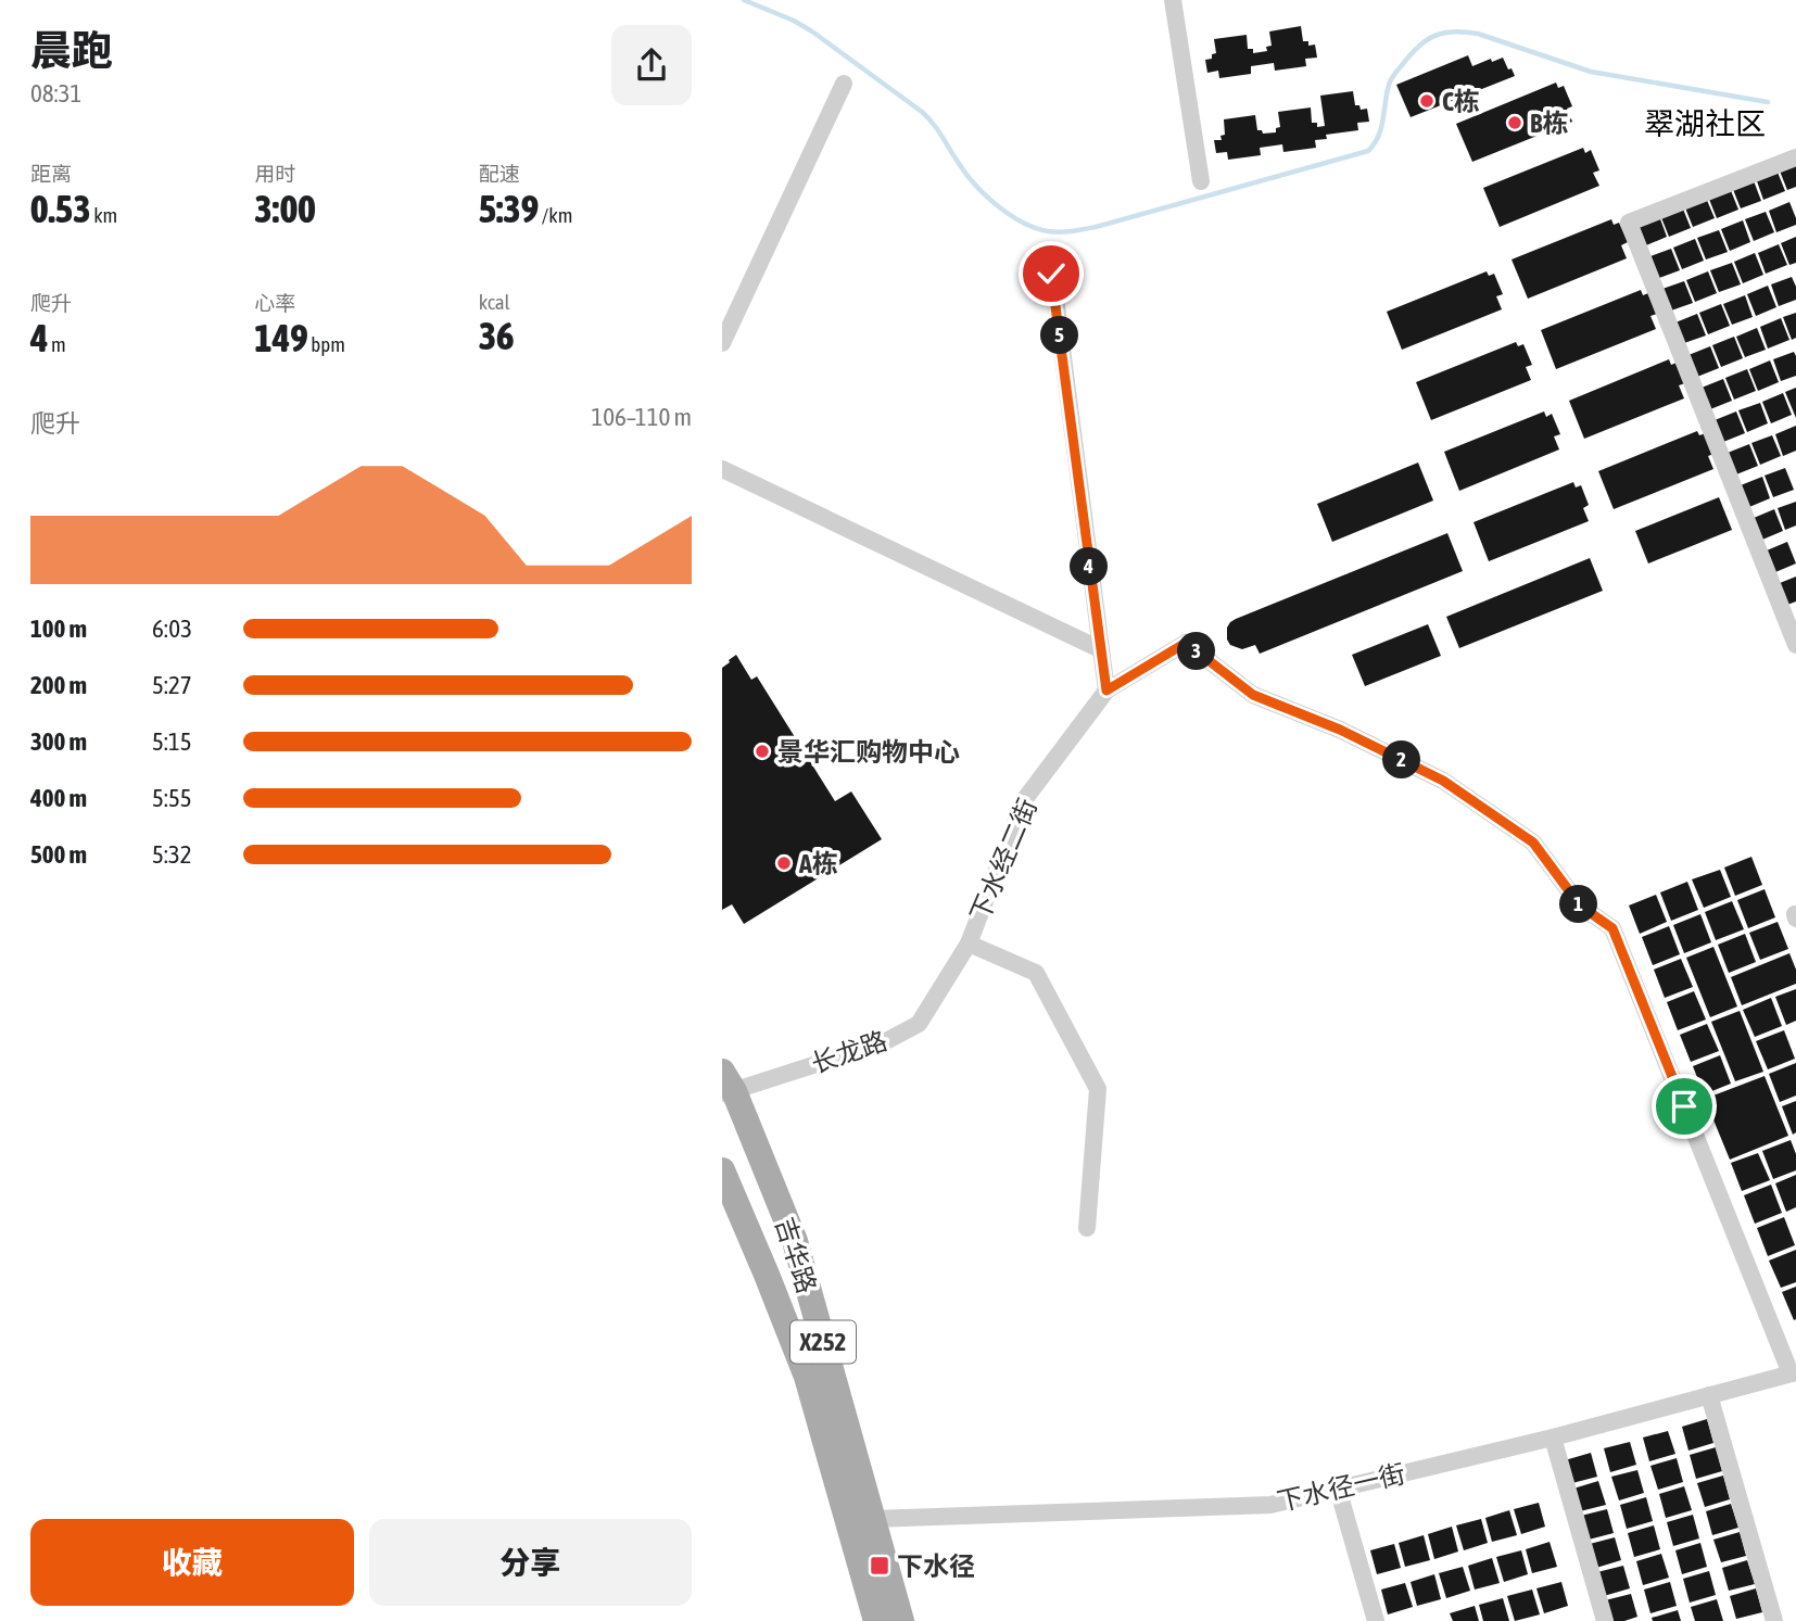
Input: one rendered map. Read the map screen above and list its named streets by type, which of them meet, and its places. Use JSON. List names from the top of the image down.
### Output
{
  "streets": {
    "main road": ["吉华路", "X252"],
    "street": ["下水经二街", "长龙路", "下水径一街"]
  },
  "crossings": [
    ["下水经二街", "长龙路"],
    ["下水经二街", "下水径一街"],
    ["长龙路", "吉华路"],
    ["吉华路", "下水径一街"]
  ],
  "districts": ["翠湖社区"],
  "places": {
    "other": [
      "C栋",
      "B栋",
      "景华汇购物中心",
      "A栋"
    ],
    "transit": ["下水径"]
  },
  "page": {
    "heading": ["晨跑", "08:31"],
    "stats": [
      ["距离", "0.53 km"],
      ["用时", "3:00"],
      ["配速", "5:39 /km"],
      ["爬升", "4 m"],
      ["心率", "149 bpm"],
      ["kcal", "36"]
    ],
    "pins": [
      "5",
      "4",
      "3",
      "2",
      "1"
    ],
    "chart": ["爬升", "106–110 m"],
    "list": [
      {
        "name": "100 m",
        "note": "6:03"
      },
      {
        "name": "200 m",
        "note": "5:27"
      },
      {
        "name": "300 m",
        "note": "5:15"
      },
      {
        "name": "400 m",
        "note": "5:55"
      },
      {
        "name": "500 m",
        "note": "5:32"
      }
    ],
    "buttons": ["收藏", "分享"]
  }
}
